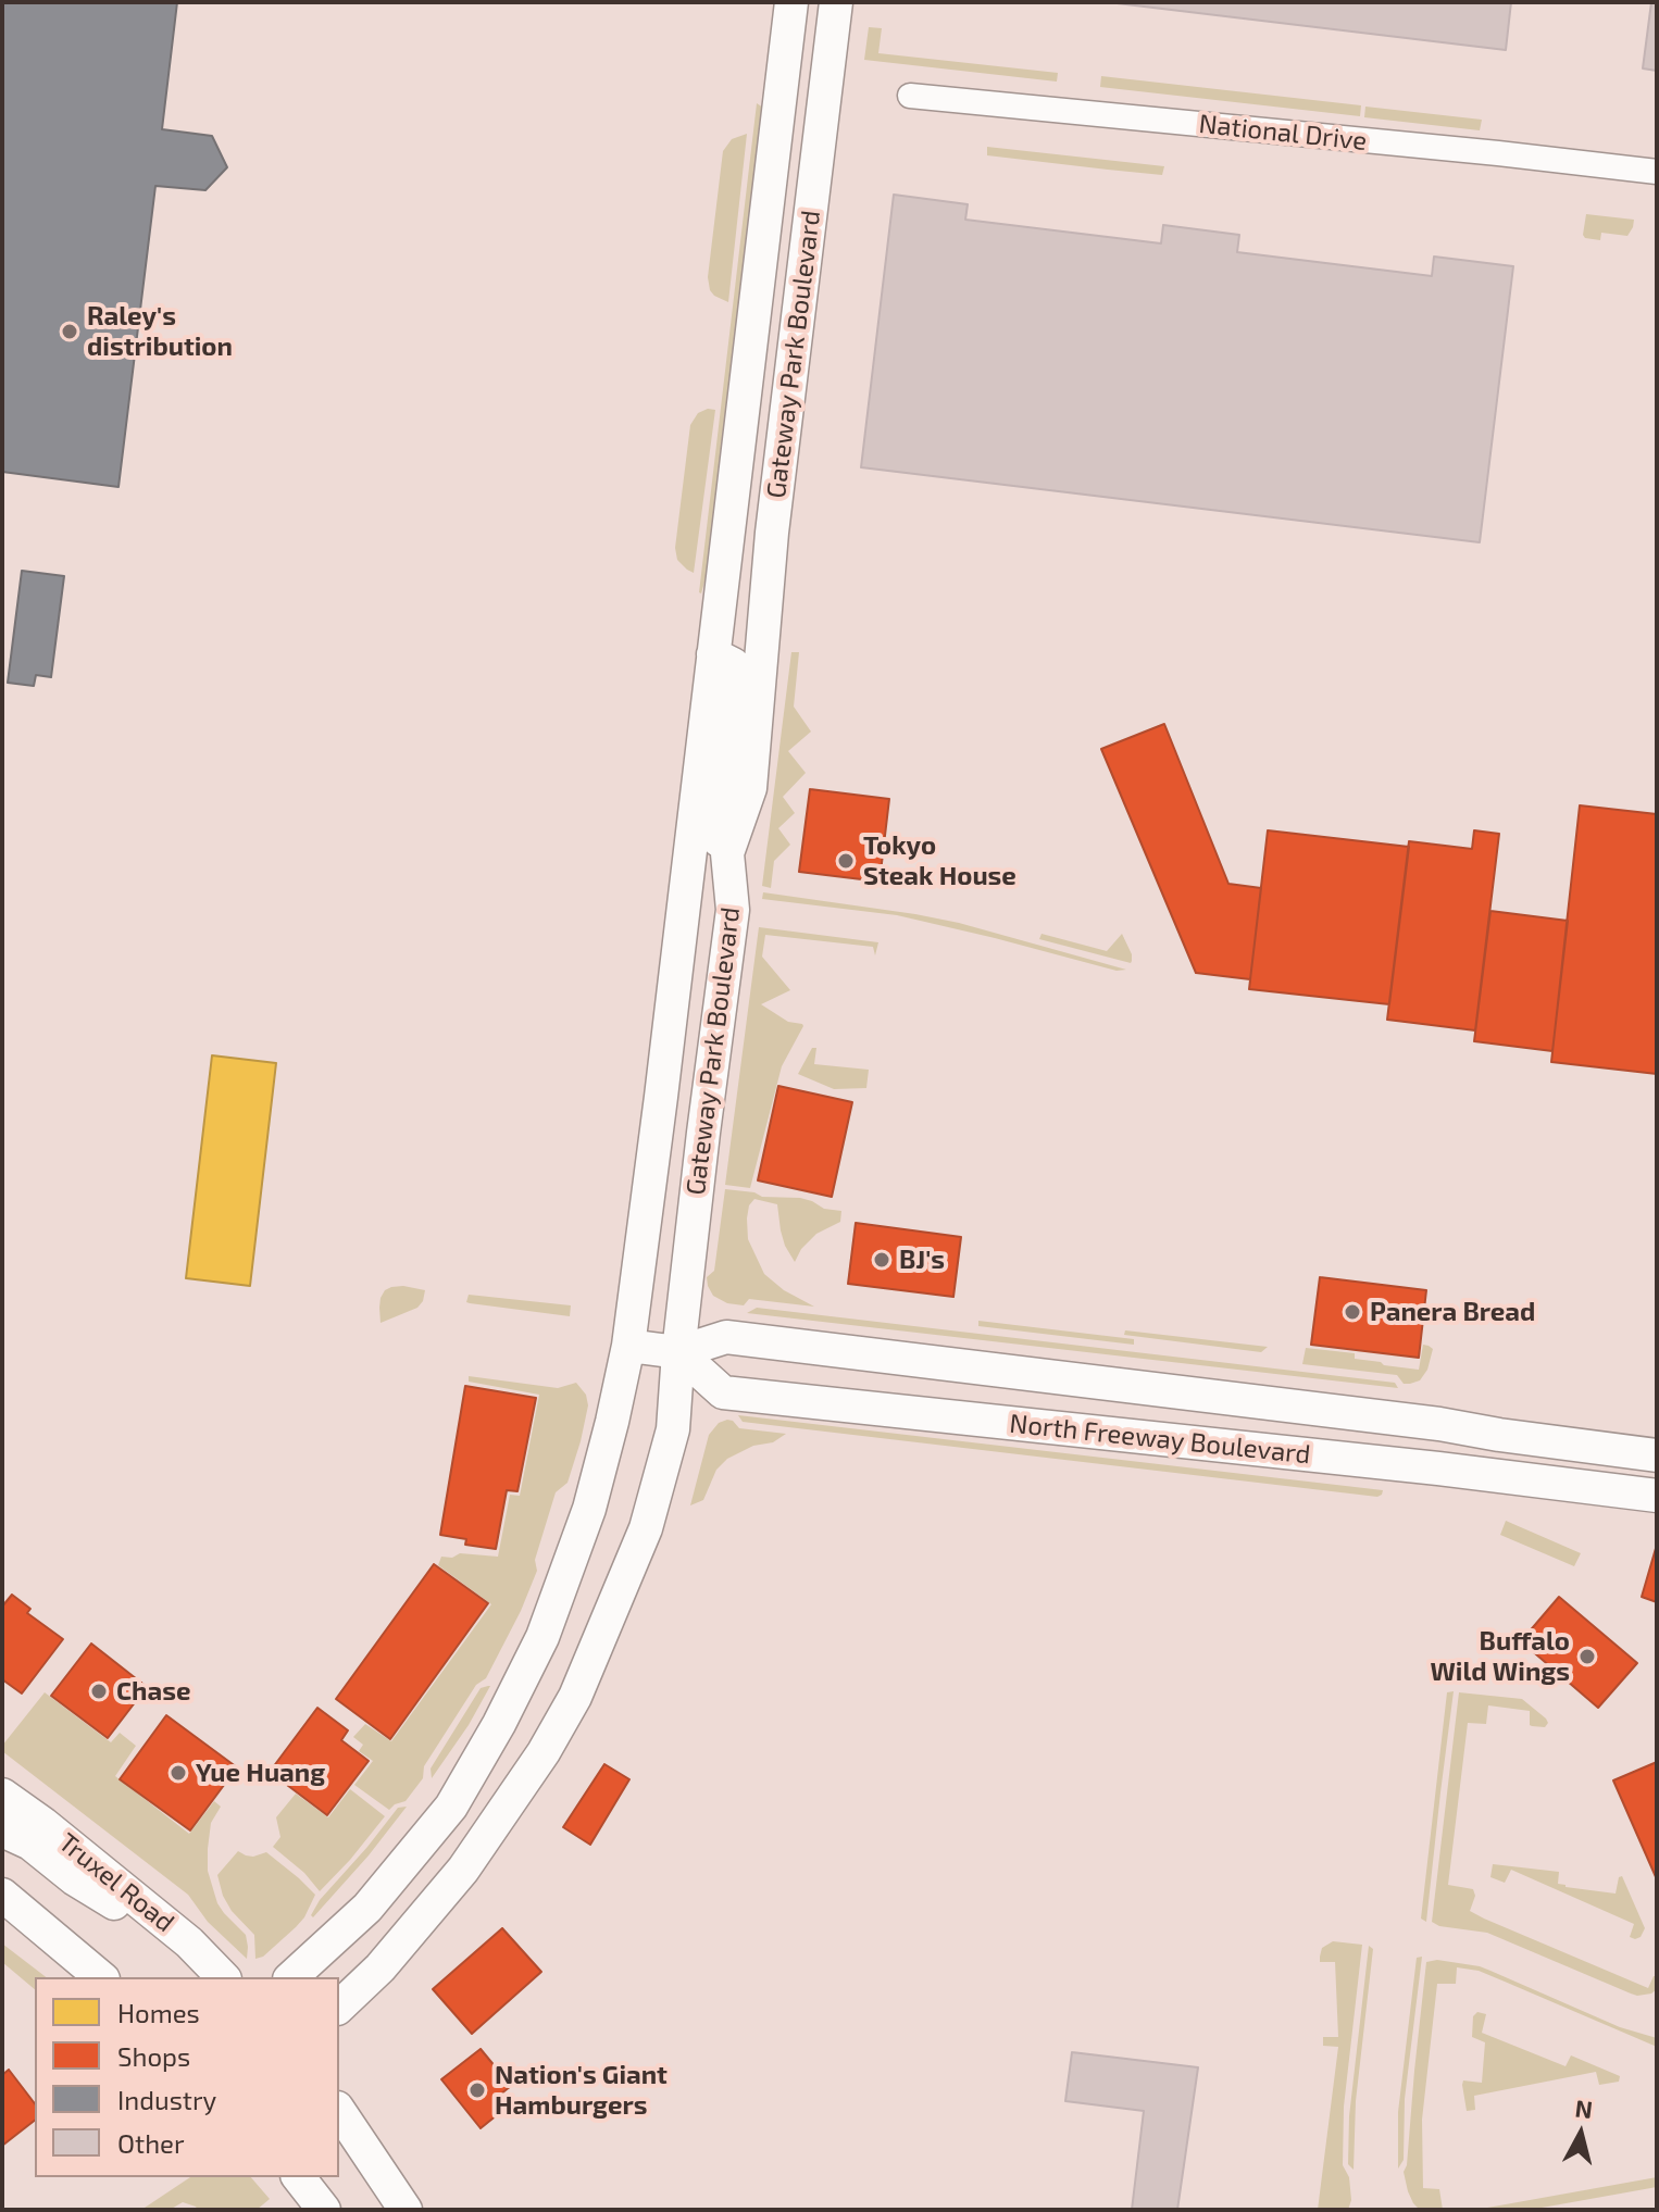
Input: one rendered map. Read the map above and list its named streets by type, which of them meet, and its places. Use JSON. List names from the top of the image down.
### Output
{
  "streets": {
    "street": [
      "National Drive",
      "Gateway Park Boulevard",
      "North Freeway Boulevard",
      "Truxel Road"
    ]
  },
  "crossings": [
    ["Gateway Park Boulevard", "North Freeway Boulevard"]
  ],
  "places": [
    "Raley's distribution",
    "Tokyo Steak House",
    "BJ's",
    "Panera Bread",
    "Buffalo Wild Wings",
    "Chase",
    "Yue Huang",
    "Nation's Giant Hamburgers"
  ],
  "legend": [
    "Homes",
    "Shops",
    "Industry",
    "Other"
  ],
  "north": "top"
}
